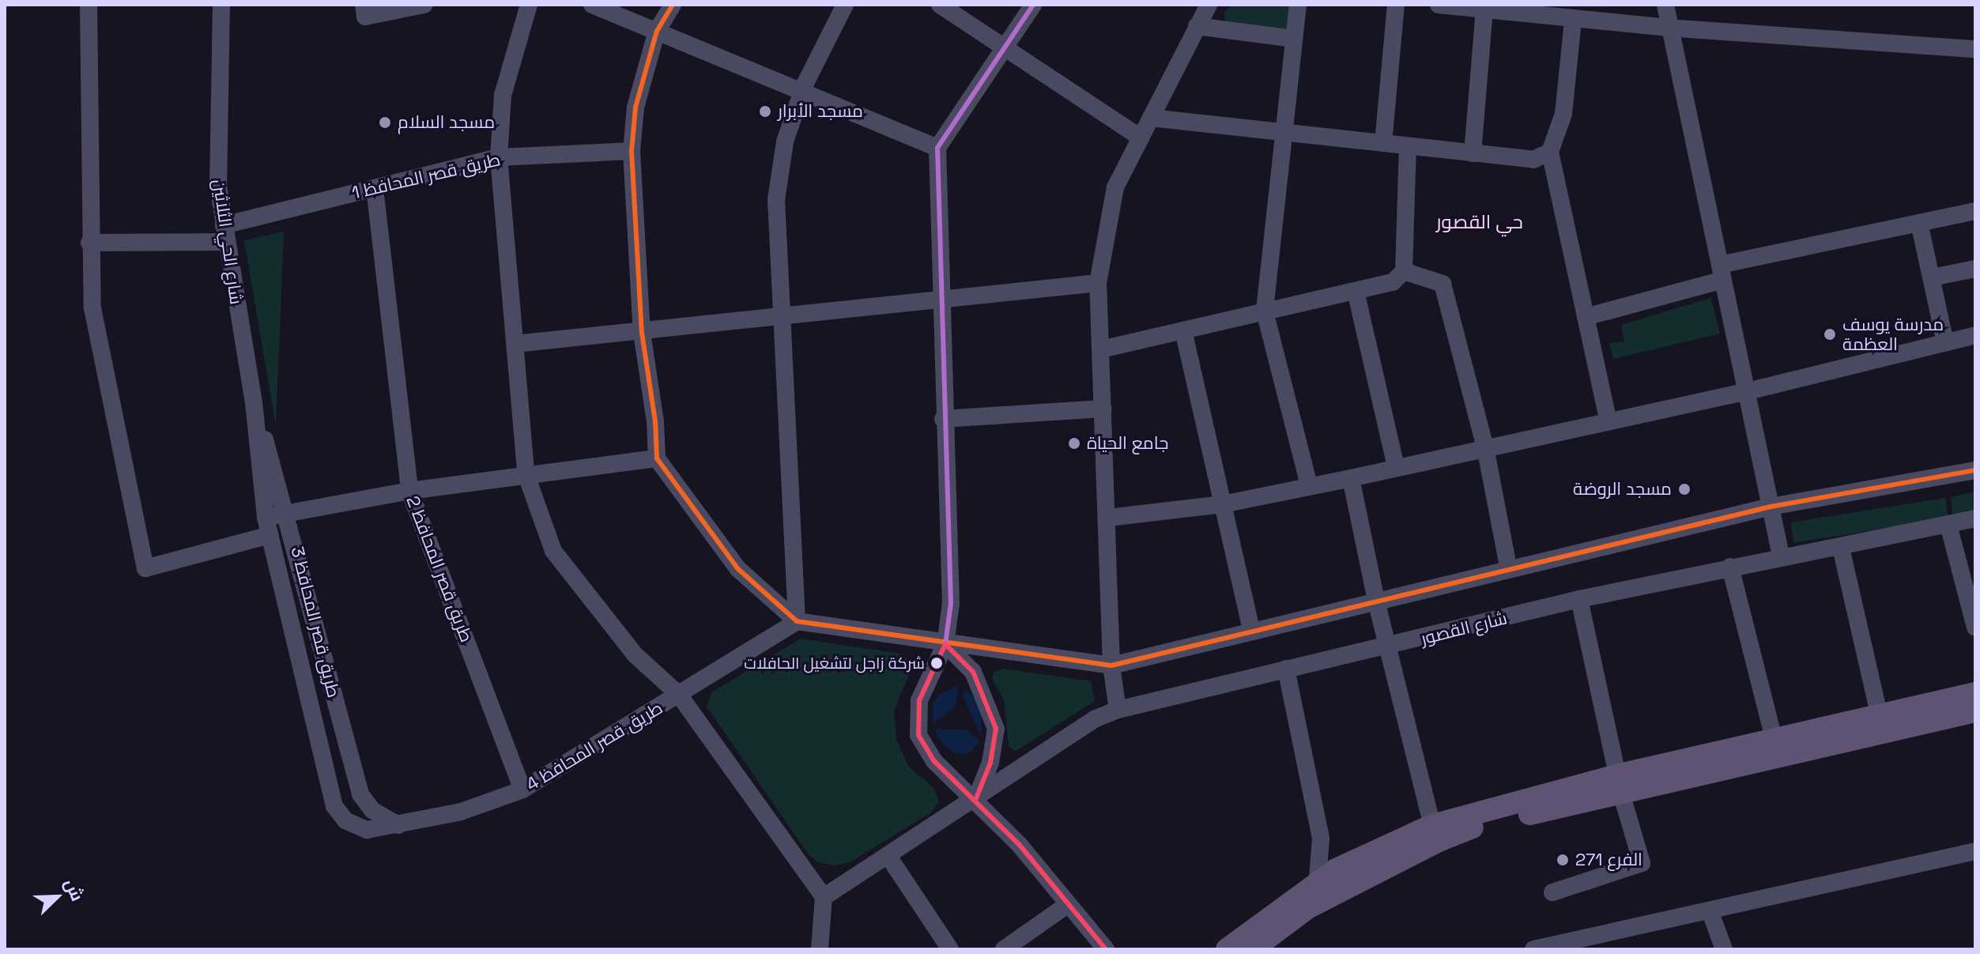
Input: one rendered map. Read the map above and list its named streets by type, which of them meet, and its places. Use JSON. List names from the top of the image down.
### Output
{
  "streets": {
    "street": [
      "طريق قصر المحافظ 1",
      "شارع الحي الثلاثين",
      "طريق قصر المحافظ 2",
      "طريق قصر المحافظ 3",
      "شارع القصور",
      "طريق قصر المحافظ 4"
    ]
  },
  "crossings": [
    ["طريق قصر المحافظ 1", "شارع الحي الثلاثين"],
    ["طريق قصر المحافظ 1", "طريق قصر المحافظ 2"],
    ["شارع الحي الثلاثين", "طريق قصر المحافظ 3"],
    ["شارع الحي الثلاثين", "طريق قصر المحافظ 4"],
    ["طريق قصر المحافظ 2", "طريق قصر المحافظ 4"],
    ["طريق قصر المحافظ 3", "طريق قصر المحافظ 4"]
  ],
  "districts": ["حي القصور"],
  "places": [
    "مسجد الأبرار",
    "مسجد السلام",
    "مدرسة يوسف العظمة",
    "جامع الحياة",
    "مسجد الروضة",
    "شركة زاجل لتشغيل الحافلات",
    "الفرع 271"
  ],
  "north": "top right"
}
